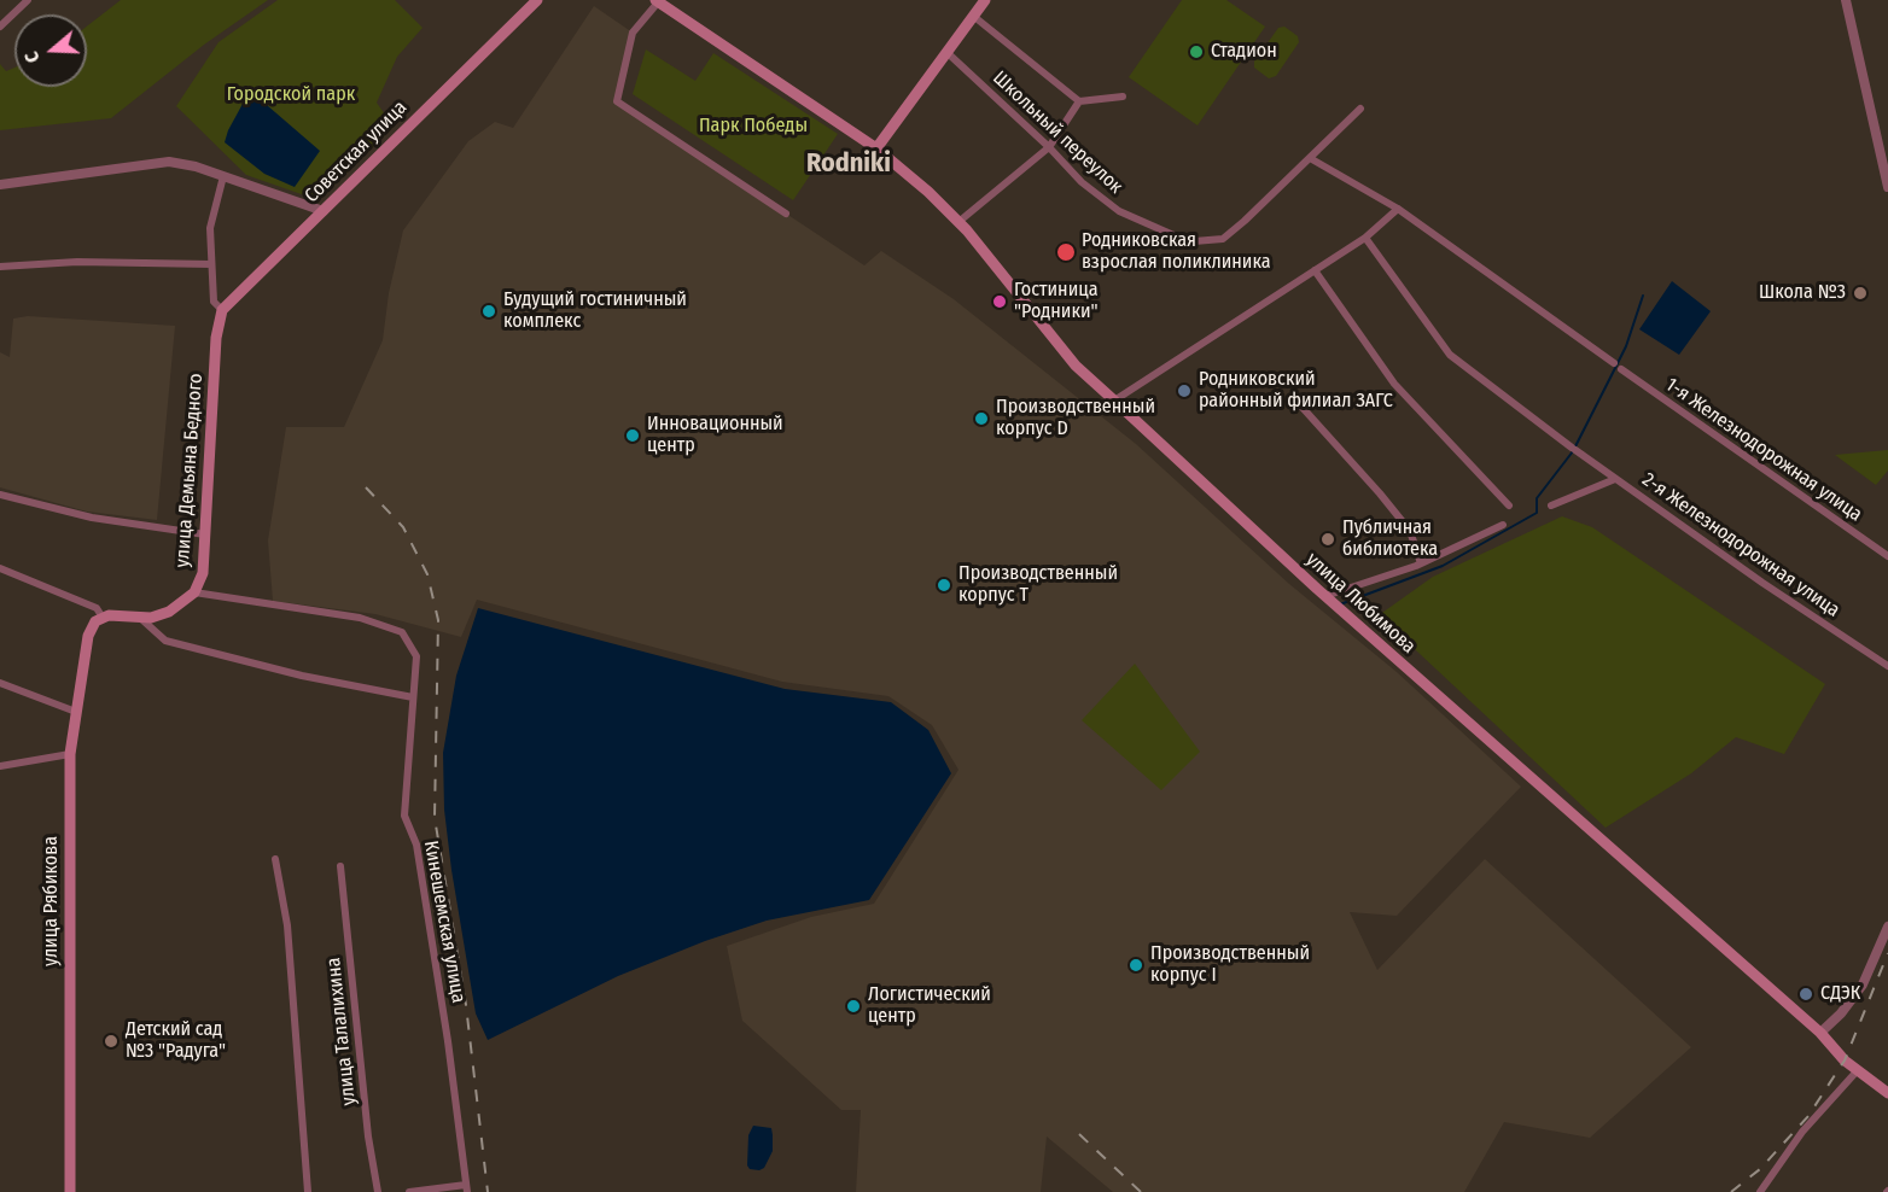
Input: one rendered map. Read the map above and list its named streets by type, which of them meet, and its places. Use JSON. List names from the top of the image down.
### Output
{
  "streets": {
    "main road": [
      "Советская улица",
      "улица Демьяна Бедного",
      "улица Любимова",
      "улица Рябикова"
    ],
    "street": [
      "Школьный переулок",
      "1-я Железнодорожная улица",
      "2-я Железнодорожная улица",
      "Кинешемская улица",
      "улица Талалихина"
    ]
  },
  "crossings": [
    ["Советская улица", "улица Демьяна Бедного"],
    ["улица Демьяна Бедного", "улица Рябикова"],
    ["улица Демьяна Бедного", "Кинешемская улица"]
  ],
  "districts": ["Rodniki"],
  "parks": ["Городской парк", "Парк Победы"],
  "places": [
    "Стадион",
    "Родниковская взрослая поликлиника",
    "Школа №3",
    "Гостиница \"Родники\"",
    "Будущий гостиничный комплекс",
    "Родниковский районный филиал ЗАГС",
    "Производственный корпус D",
    "Инновационный центр",
    "Публичная библиотека",
    "Производственный корпус T",
    "Производственный корпус I",
    "СДЭК",
    "Логистический центр",
    "Детский сад №3 \"Радуга\""
  ],
  "north": "left"
}
